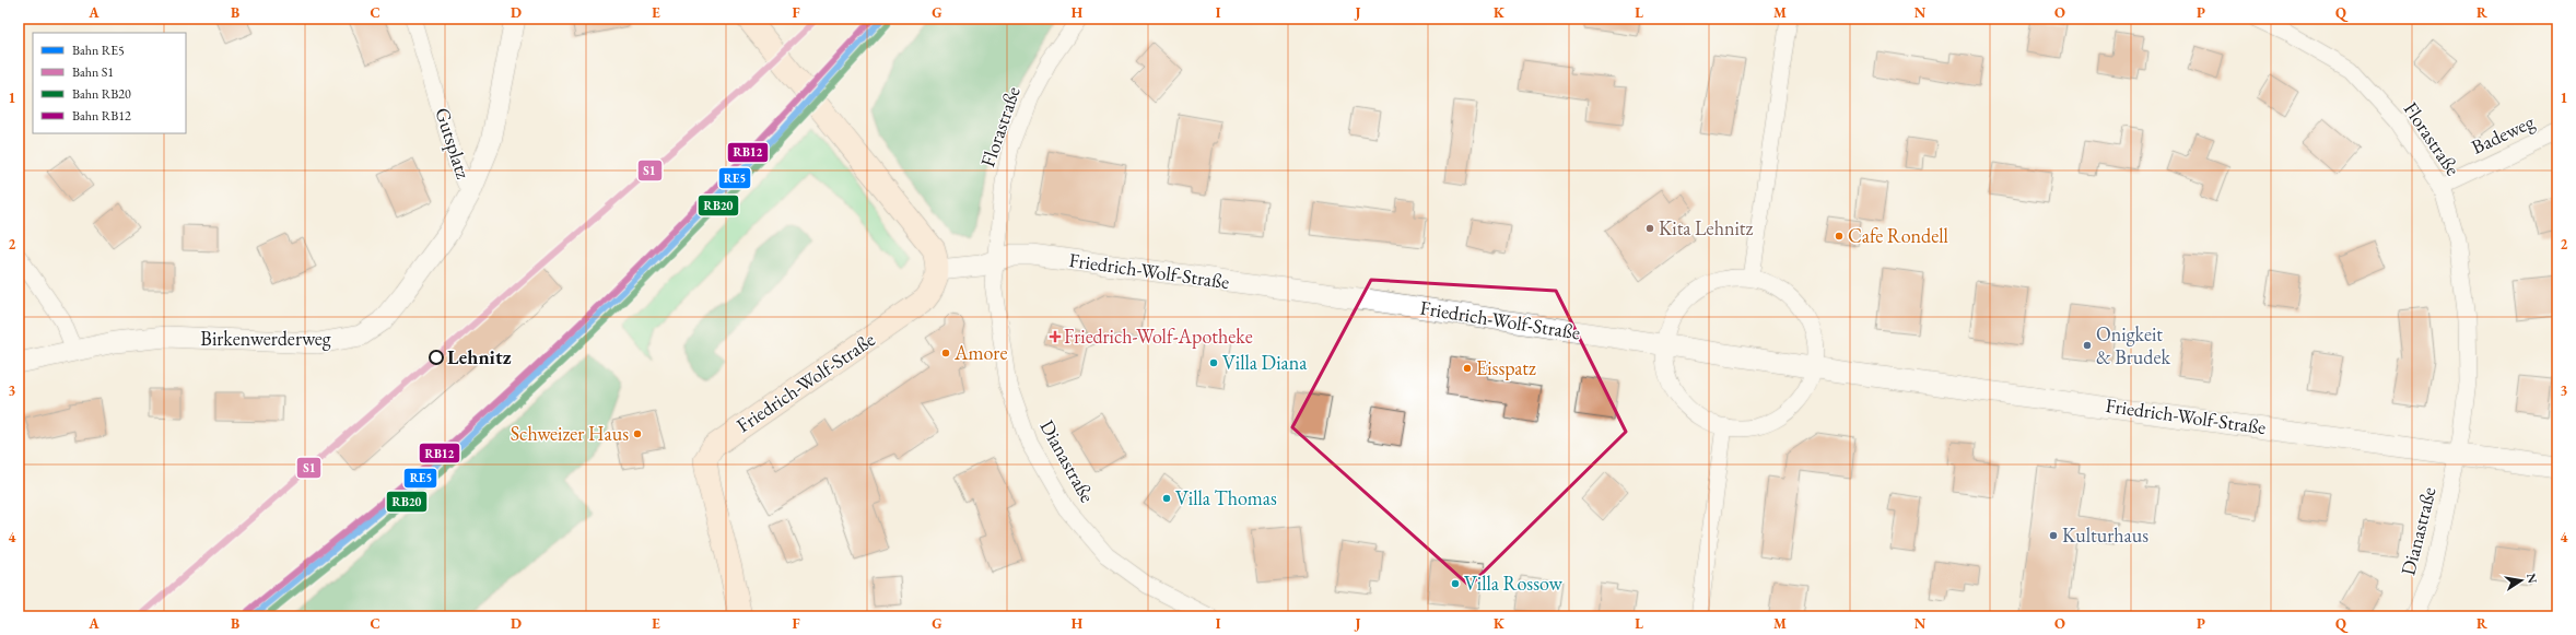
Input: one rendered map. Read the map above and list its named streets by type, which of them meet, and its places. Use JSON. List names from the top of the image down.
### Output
{
  "streets": {
    "main road": ["Friedrich-Wolf-Straße"],
    "street": [
      "Florastraße",
      "Badeweg",
      "Gutsplatz",
      "Birkenwerderweg",
      "Dianastraße"
    ]
  },
  "crossings": [
    ["Florastraße", "Badeweg"],
    ["Florastraße", "Friedrich-Wolf-Straße"],
    ["Florastraße", "Dianastraße"],
    ["Gutsplatz", "Birkenwerderweg"],
    ["Friedrich-Wolf-Straße", "Dianastraße"]
  ],
  "places": {
    "other": [
      "Kita Lehnitz",
      "Cafe Rondell",
      "Onigkeit & Brudek",
      "Amore",
      "Lehnitz",
      "Villa Diana",
      "Eisspatz",
      "Schweizer Haus",
      "Villa Thomas",
      "Kulturhaus",
      "Villa Rossow"
    ],
    "health": ["Friedrich-Wolf-Apotheke"]
  },
  "lines": [
    "rail line RE5",
    "rail line S1",
    "rail line RB12",
    "rail line RB20"
  ],
  "legend": [
    "Bahn RE5",
    "Bahn S1",
    "Bahn RB20",
    "Bahn RB12"
  ],
  "north": "right",
  "grid": {
    "columns": [
      "A",
      "B",
      "C",
      "D",
      "E",
      "F",
      "G",
      "H",
      "I",
      "J",
      "K",
      "L",
      "M",
      "N",
      "O",
      "P",
      "Q",
      "R"
    ],
    "rows": [
      "1",
      "2",
      "3",
      "4"
    ]
  }
}
